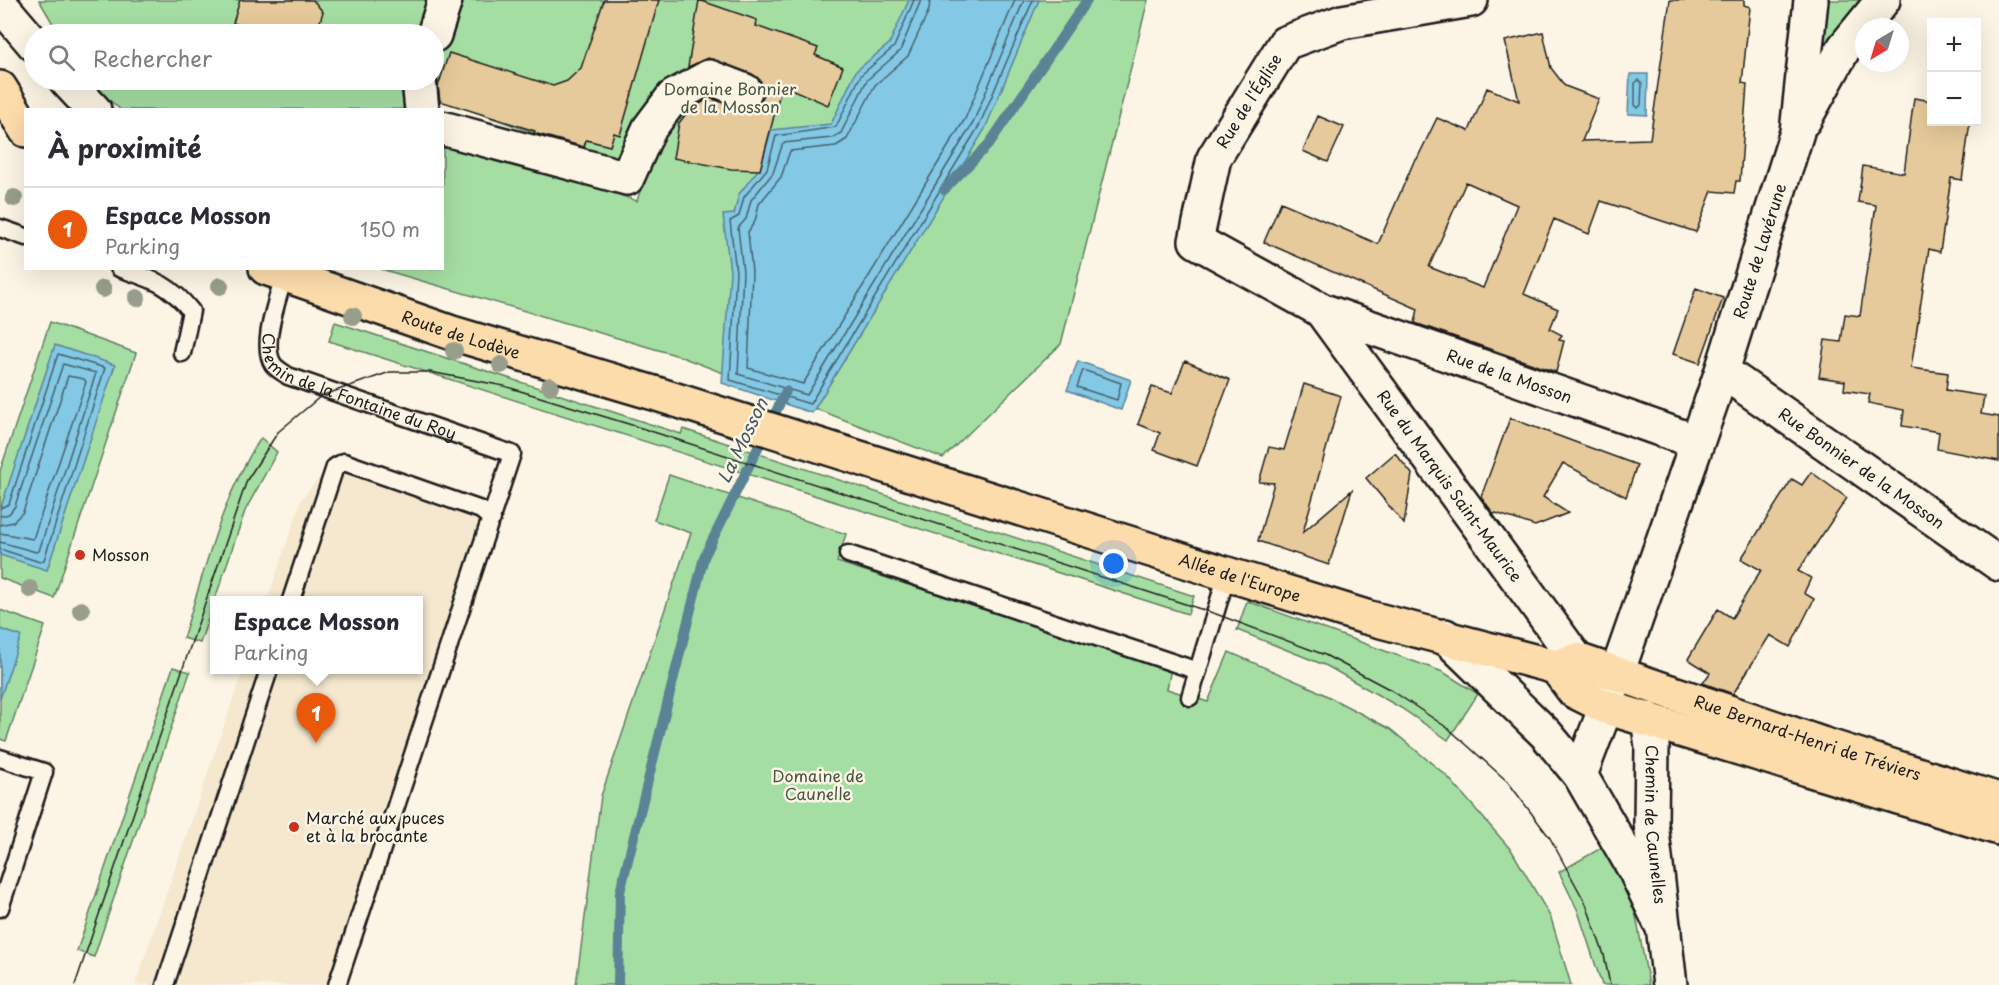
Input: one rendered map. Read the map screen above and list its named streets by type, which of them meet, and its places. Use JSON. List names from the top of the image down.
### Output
{
  "streets": {
    "main road": ["Route de Lodève", "Allée de l'Europe", "Rue Bernard-Henri de Tréviers"],
    "street": [
      "Rue de l'Église",
      "Route de Lavérune",
      "Rue de la Mosson",
      "Rue Bonnier de la Mosson",
      "Rue du Marquis Saint-Maurice",
      "Chemin de Caunelles"
    ],
    "lane": ["Chemin de la Fontaine du Roy"]
  },
  "crossings": [
    ["Rue de l'Église", "Rue de la Mosson"],
    ["Rue de l'Église", "Rue du Marquis Saint-Maurice"],
    ["Route de Lavérune", "Rue de la Mosson"],
    ["Route de Lavérune", "Rue Bonnier de la Mosson"],
    ["Route de Lavérune", "Allée de l'Europe"],
    ["Route de Lavérune", "Rue Bernard-Henri de Tréviers"],
    ["Route de Lodève", "Chemin de la Fontaine du Roy"],
    ["Route de Lodève", "Allée de l'Europe"],
    ["Rue de la Mosson", "Rue du Marquis Saint-Maurice"],
    ["Rue du Marquis Saint-Maurice", "Allée de l'Europe"],
    ["Allée de l'Europe", "Rue Bernard-Henri de Tréviers"],
    ["Allée de l'Europe", "Chemin de Caunelles"],
    ["Rue Bernard-Henri de Tréviers", "Chemin de Caunelles"]
  ],
  "water": ["La Mosson"],
  "parks": ["Domaine Bonnier de la Mosson", "Domaine de Caunelle"],
  "places": ["Mosson", "Marché aux puces et à la brocante"],
  "north": "bottom left",
  "page": {
    "map_buttons": ["+", "−"],
    "search": "Rechercher",
    "heading": "À proximité",
    "list": [
      {
        "mark": "1",
        "name": "Espace Mosson",
        "note": "Parking",
        "value": "150 m"
      }
    ],
    "popup": ["Espace Mosson", "Parking"],
    "pins": "1"
  }
}
